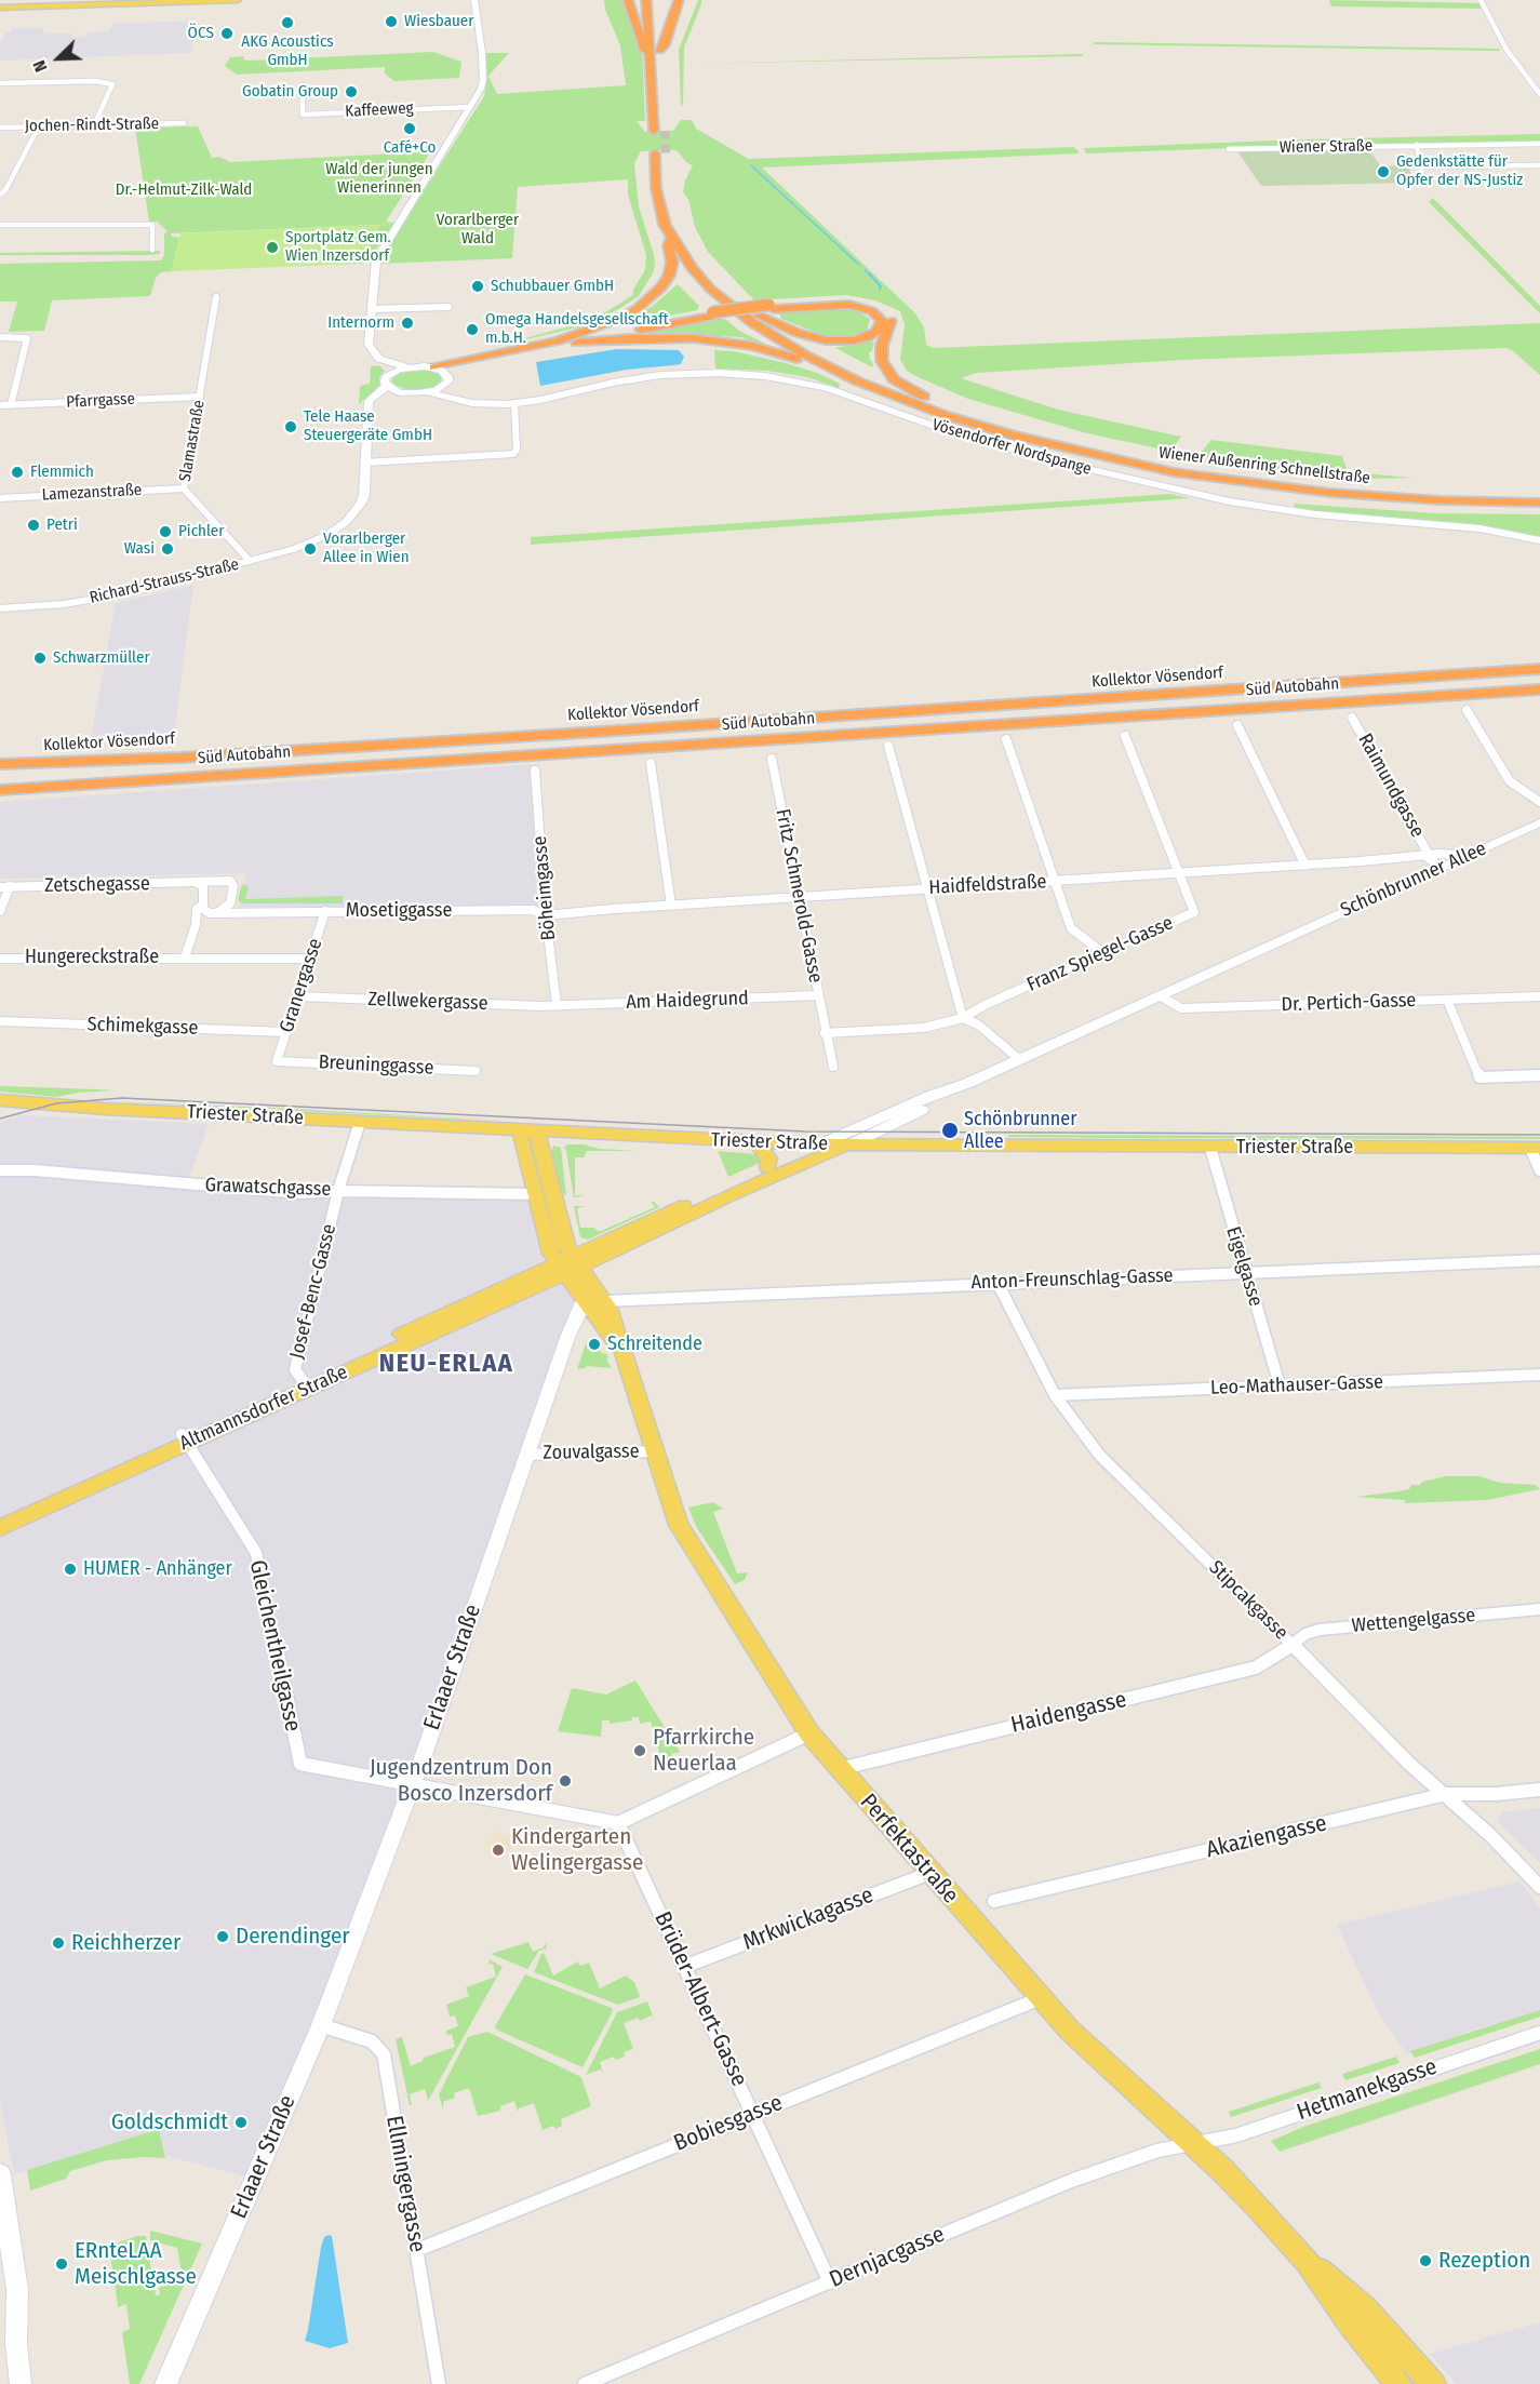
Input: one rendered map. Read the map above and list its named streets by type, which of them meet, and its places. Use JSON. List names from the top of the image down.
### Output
{
  "streets": {
    "highway": ["Wiener Außenring Schnellstraße", "Kollektor Vösendorf", "Süd Autobahn"],
    "main road": [
      "Vösendorfer Nordspange",
      "Richard-Strauss-Straße",
      "Schönbrunner Allee",
      "Triester Straße",
      "Altmannsdorfer Straße",
      "Erlaaer Straße",
      "Perfektastraße"
    ],
    "street": [
      "Kaffeeweg",
      "Jochen-Rindt-Straße",
      "Wiener Straße",
      "Pfarrgasse",
      "Slamastraße",
      "Lamezanstraße",
      "Raimundgasse",
      "Zetschegasse",
      "Haidfeldstraße",
      "Böheimgasse",
      "Fritz Schmerold-Gasse",
      "Mosetiggasse",
      "Franz Spiegel-Gasse",
      "Hungereckstraße",
      "Granergasse",
      "Am Haidegrund",
      "Zellwekergasse",
      "Dr. Pertich-Gasse",
      "Schimekgasse",
      "Breuninggasse",
      "Grawatschgasse",
      "Eigelgasse",
      "Anton-Freunschlag-Gasse",
      "Josef-Benc-Gasse",
      "Leo-Mathauser-Gasse",
      "Zouvalgasse",
      "Stipcakgasse",
      "Wettengelgasse",
      "Gleichentheilgasse",
      "Haidengasse",
      "Akaziengasse",
      "Mrkwickagasse",
      "Brüder-Albert-Gasse",
      "Hetmanekgasse",
      "Bobiesgasse",
      "Ellmingergasse",
      "Dernjacgasse"
    ]
  },
  "crossings": [
    ["Pfarrgasse", "Slamastraße"],
    ["Slamastraße", "Lamezanstraße"],
    ["Slamastraße", "Richard-Strauss-Straße"],
    ["Raimundgasse", "Haidfeldstraße"],
    ["Schönbrunner Allee", "Haidfeldstraße"],
    ["Schönbrunner Allee", "Dr. Pertich-Gasse"],
    ["Zetschegasse", "Mosetiggasse"],
    ["Haidfeldstraße", "Böheimgasse"],
    ["Haidfeldstraße", "Fritz Schmerold-Gasse"],
    ["Haidfeldstraße", "Mosetiggasse"],
    ["Haidfeldstraße", "Franz Spiegel-Gasse"],
    ["Böheimgasse", "Mosetiggasse"],
    ["Böheimgasse", "Am Haidegrund"],
    ["Böheimgasse", "Zellwekergasse"],
    ["Fritz Schmerold-Gasse", "Franz Spiegel-Gasse"],
    ["Fritz Schmerold-Gasse", "Am Haidegrund"],
    ["Mosetiggasse", "Granergasse"],
    ["Hungereckstraße", "Granergasse"],
    ["Granergasse", "Zellwekergasse"],
    ["Granergasse", "Schimekgasse"],
    ["Granergasse", "Breuninggasse"],
    ["Am Haidegrund", "Zellwekergasse"],
    ["Triester Straße", "Eigelgasse"],
    ["Triester Straße", "Josef-Benc-Gasse"],
    ["Triester Straße", "Altmannsdorfer Straße"],
    ["Grawatschgasse", "Josef-Benc-Gasse"],
    ["Eigelgasse", "Anton-Freunschlag-Gasse"],
    ["Eigelgasse", "Leo-Mathauser-Gasse"],
    ["Anton-Freunschlag-Gasse", "Stipcakgasse"],
    ["Anton-Freunschlag-Gasse", "Perfektastraße"],
    ["Josef-Benc-Gasse", "Altmannsdorfer Straße"],
    ["Leo-Mathauser-Gasse", "Stipcakgasse"],
    ["Altmannsdorfer Straße", "Gleichentheilgasse"],
    ["Zouvalgasse", "Erlaaer Straße"],
    ["Zouvalgasse", "Perfektastraße"],
    ["Stipcakgasse", "Wettengelgasse"],
    ["Stipcakgasse", "Haidengasse"],
    ["Stipcakgasse", "Akaziengasse"],
    ["Wettengelgasse", "Haidengasse"],
    ["Gleichentheilgasse", "Erlaaer Straße"],
    ["Erlaaer Straße", "Perfektastraße"],
    ["Erlaaer Straße", "Ellmingergasse"],
    ["Haidengasse", "Perfektastraße"],
    ["Perfektastraße", "Mrkwickagasse"],
    ["Perfektastraße", "Hetmanekgasse"],
    ["Perfektastraße", "Bobiesgasse"],
    ["Perfektastraße", "Dernjacgasse"],
    ["Mrkwickagasse", "Brüder-Albert-Gasse"],
    ["Brüder-Albert-Gasse", "Bobiesgasse"],
    ["Brüder-Albert-Gasse", "Dernjacgasse"],
    ["Hetmanekgasse", "Dernjacgasse"],
    ["Bobiesgasse", "Ellmingergasse"]
  ],
  "districts": ["NEU-ERLAA"],
  "parks": ["Wald der jungen Wienerinnen", "Dr.-Helmut-Zilk-Wald", "Vorarlberger Wald"],
  "places": [
    "Wiesbauer",
    "AKG Acoustics GmbH",
    "ÖCS",
    "Gobatin Group",
    "Café+Co",
    "Gedenkstätte für Opfer der NS-Justiz",
    "Sportplatz Gem. Wien Inzersdorf",
    "Schubbauer GmbH",
    "Internorm",
    "Omega Handelsgesellschaft m.b.H.",
    "Tele Haase Steuergeräte GmbH",
    "Flemmich",
    "Petri",
    "Pichler",
    "Wasi",
    "Vorarlberger Allee in Wien",
    "Schwarzmüller",
    "Schönbrunner Allee",
    "Schreitende",
    "HUMER - Anhänger",
    "Pfarrkirche Neuerlaa",
    "Jugendzentrum Don Bosco Inzersdorf",
    "Kindergarten Welingergasse",
    "Derendinger",
    "Reichherzer",
    "Goldschmidt",
    "Rezeption",
    "ERnteLAA Meischlgasse"
  ],
  "north": "bottom left"
}
